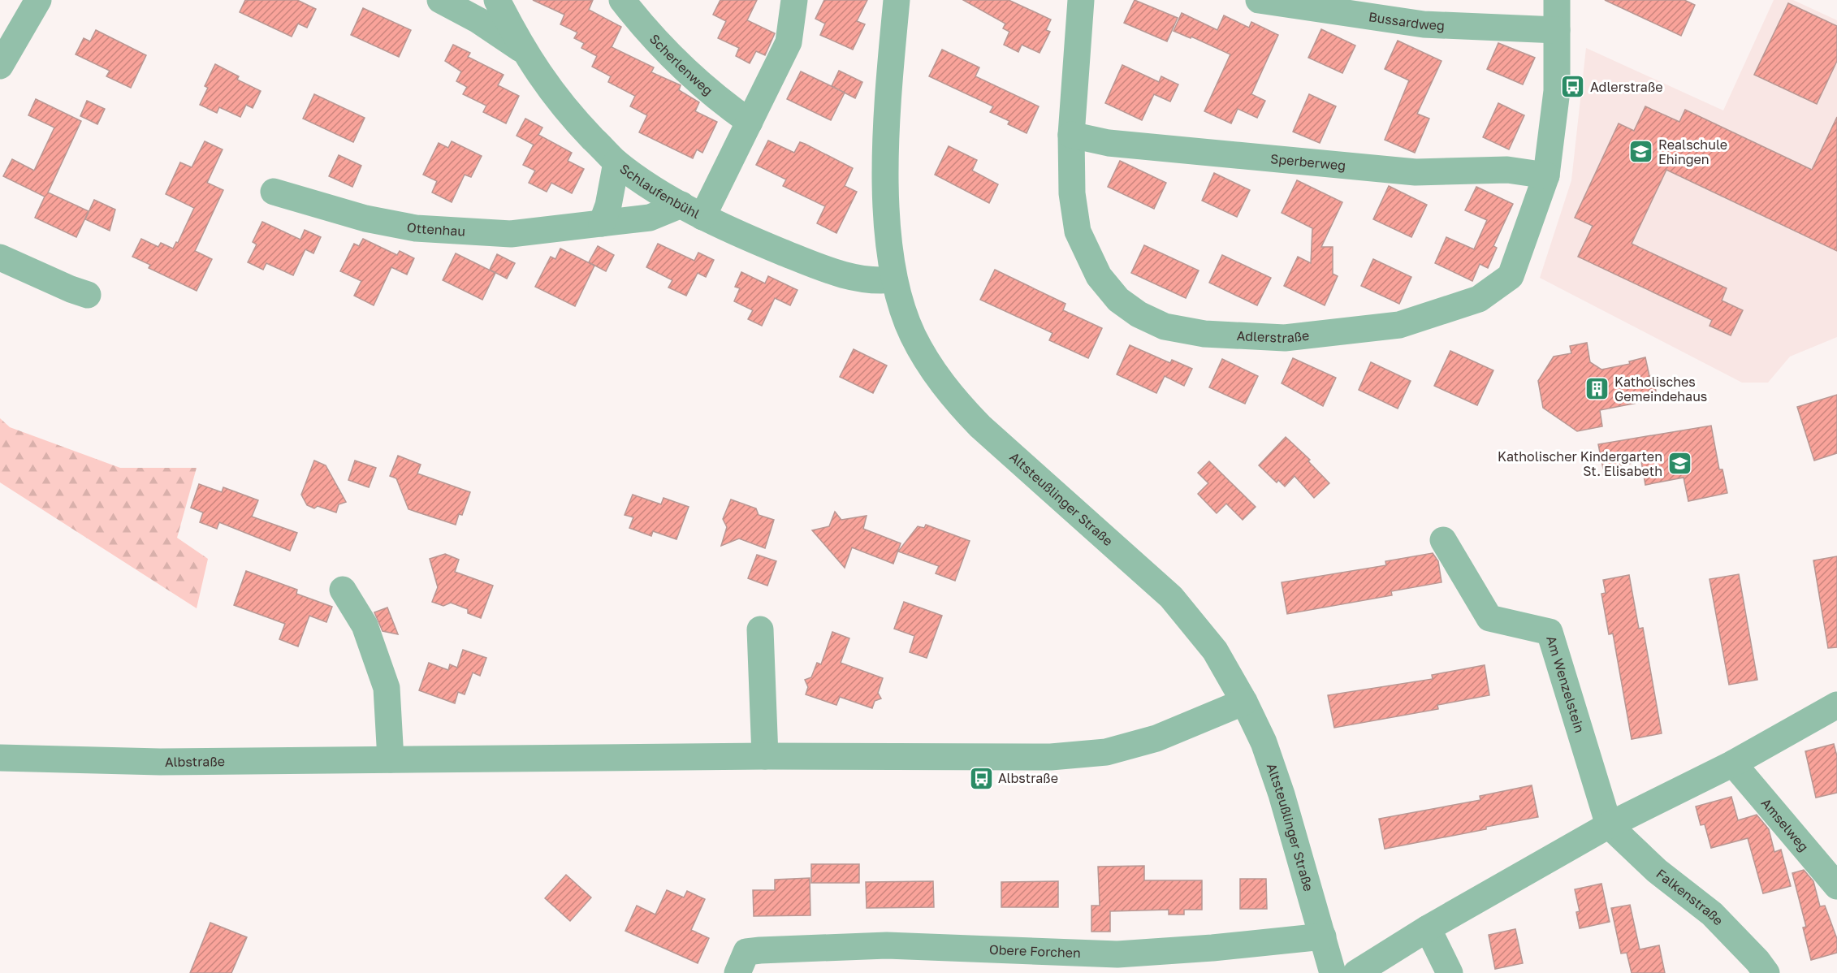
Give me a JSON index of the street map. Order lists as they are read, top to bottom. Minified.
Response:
{"streets":{"street":["Bussardweg","Scherlenweg","Sperberweg","Schlaufenbühl","Ottenhau","Adlerstraße","Altsteußlinger Straße","Am Wenzelstein","Albstraße","Amselweg","Falkenstraße","Obere Forchen"]},"crossings":[["Bussardweg","Adlerstraße"],["Sperberweg","Adlerstraße"],["Schlaufenbühl","Ottenhau"],["Schlaufenbühl","Altsteußlinger Straße"],["Altsteußlinger Straße","Albstraße"],["Altsteußlinger Straße","Obere Forchen"],["Am Wenzelstein","Falkenstraße"]],"places":{"bus stop":["Adlerstraße","Albstraße"],"school or university":["Realschule Ehingen","Katholischer Kindergarten St. Elisabeth"],"building":["Katholisches Gemeindehaus"]}}
